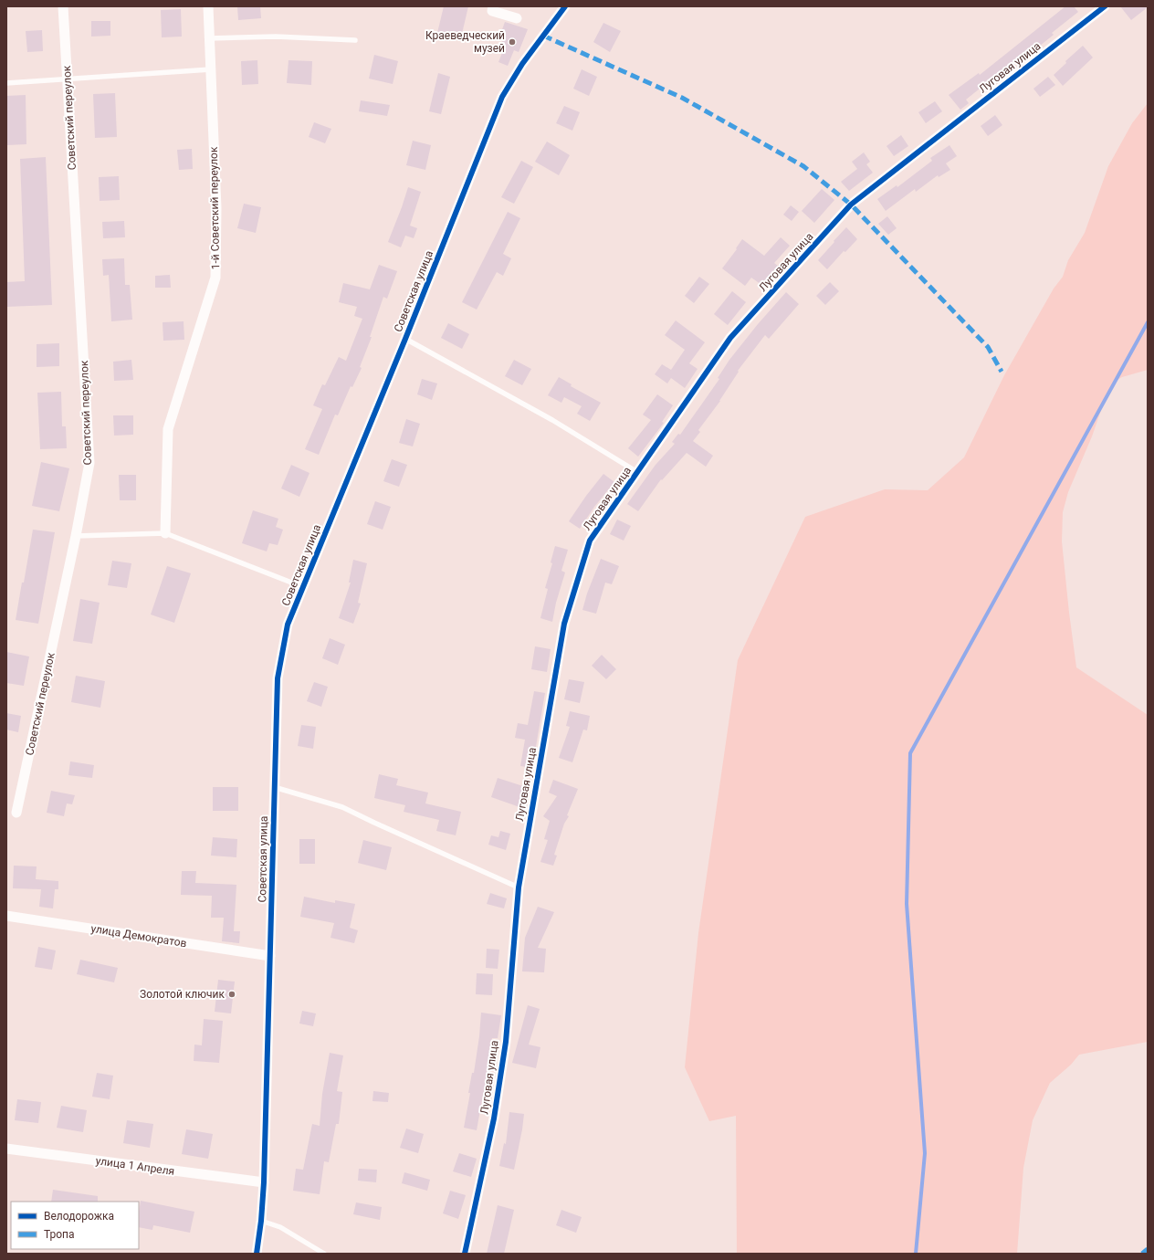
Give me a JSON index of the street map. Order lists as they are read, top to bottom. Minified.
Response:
{"streets":{"street":["Луговая улица","Советский переулок","1-й Советский переулок","Советская улица","улица Демократов","улица 1 Апреля"]},"crossings":[["Советская улица","улица Демократов"],["Советская улица","улица 1 Апреля"]],"places":["Краеведческий музей","Золотой ключик"],"legend":["Велодорожка","Тропа"]}
